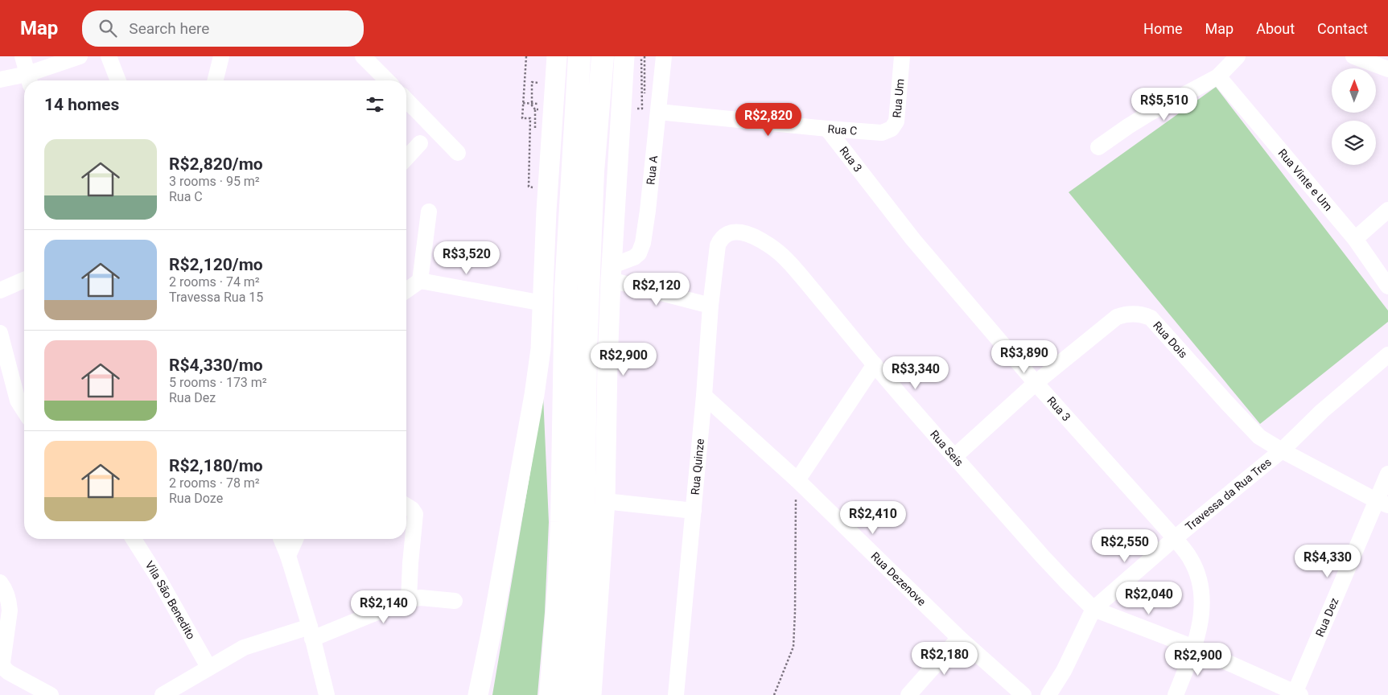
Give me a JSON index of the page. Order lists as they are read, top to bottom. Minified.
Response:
{"streets":{"street":["Rua Um","Rua C","Rua 3","Rua A","Rua Vinte e Um","Rua Dois","Rua Seis","Rua Quinze","Travessa da Rua Tres","Rua Dezenove","Vila São Benedito","Rua Dez"]},"crossings":[["Rua Um","Rua C"],["Rua C","Rua 3"],["Rua C","Rua A"],["Rua 3","Rua Dois"],["Rua 3","Rua Seis"],["Rua 3","Travessa da Rua Tres"],["Rua Dois","Rua Seis"],["Rua Dois","Travessa da Rua Tres"],["Rua Dois","Rua Dez"],["Rua Seis","Rua Quinze"],["Rua Seis","Travessa da Rua Tres"],["Rua Seis","Rua Dez"],["Rua Quinze","Rua Dezenove"]],"north":"top","page":{"header":"Map","search":"Search here","nav":["Home","Map","About","Contact"],"heading":"14 homes","price":["R$5,510","R$2,820","R$3,520","R$2,120","R$3,890","R$2,900","R$3,340","R$2,410","R$2,550","R$4,330","R$2,040","R$2,140","R$2,180","R$2,900"],"list":[{"name":"R$2,820/mo","note":"3 rooms · 95 m² · Rua C"},{"name":"R$2,120/mo","note":"2 rooms · 74 m² · Travessa Rua 15"},{"name":"R$4,330/mo","note":"5 rooms · 173 m² · Rua Dez"},{"name":"R$2,180/mo","note":"2 rooms · 78 m² · Rua Doze"}]}}
